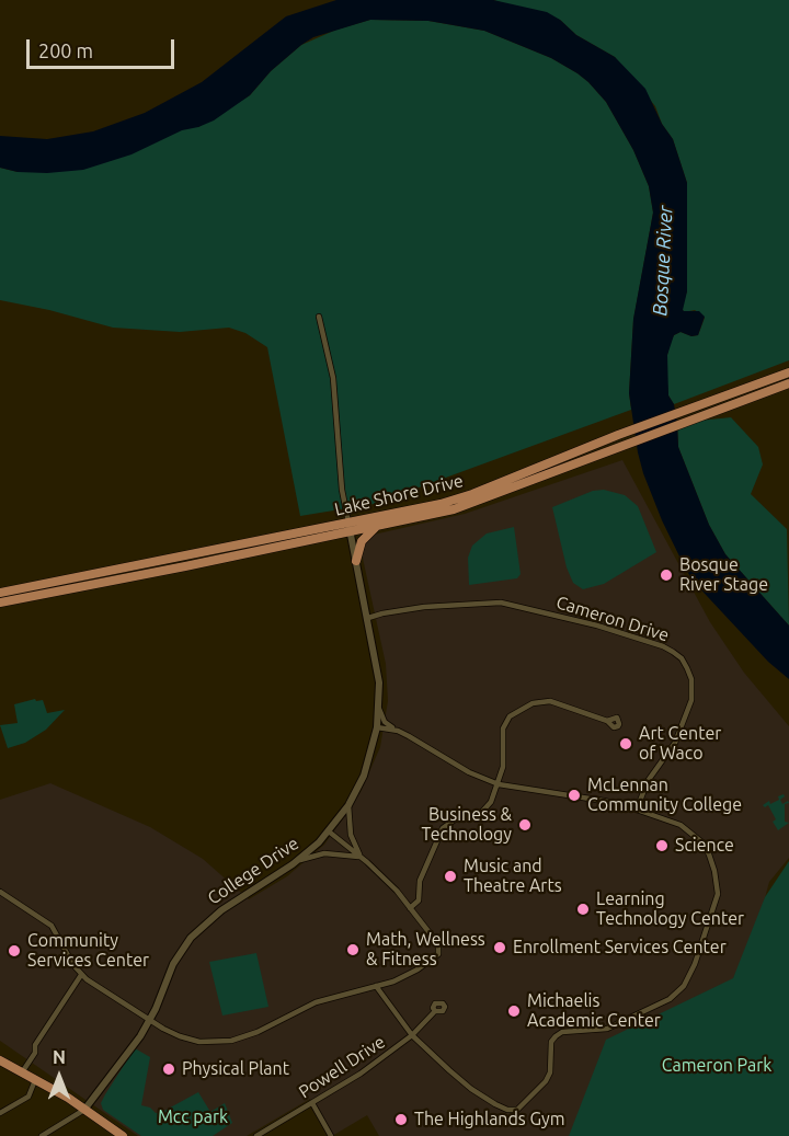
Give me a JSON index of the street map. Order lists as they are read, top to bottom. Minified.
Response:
{"streets":{"main road":["Lake Shore Drive"],"street":["Cameron Drive","College Drive","Powell Drive"]},"crossings":[["Lake Shore Drive","College Drive"],["Cameron Drive","College Drive"]],"water":["Bosque River"],"parks":["Cameron Park","Mcc park"],"places":["Bosque River Stage","Art Center of Waco","McLennan Community College","Business & Technology","Science","Music and Theatre Arts","Learning Technology Center","Enrollment Services Center","Math, Wellness & Fitness","Community Services Center","Michaelis Academic Center","Physical Plant","The Highlands Gym"],"scale_bar":"200 m","north":"top"}
